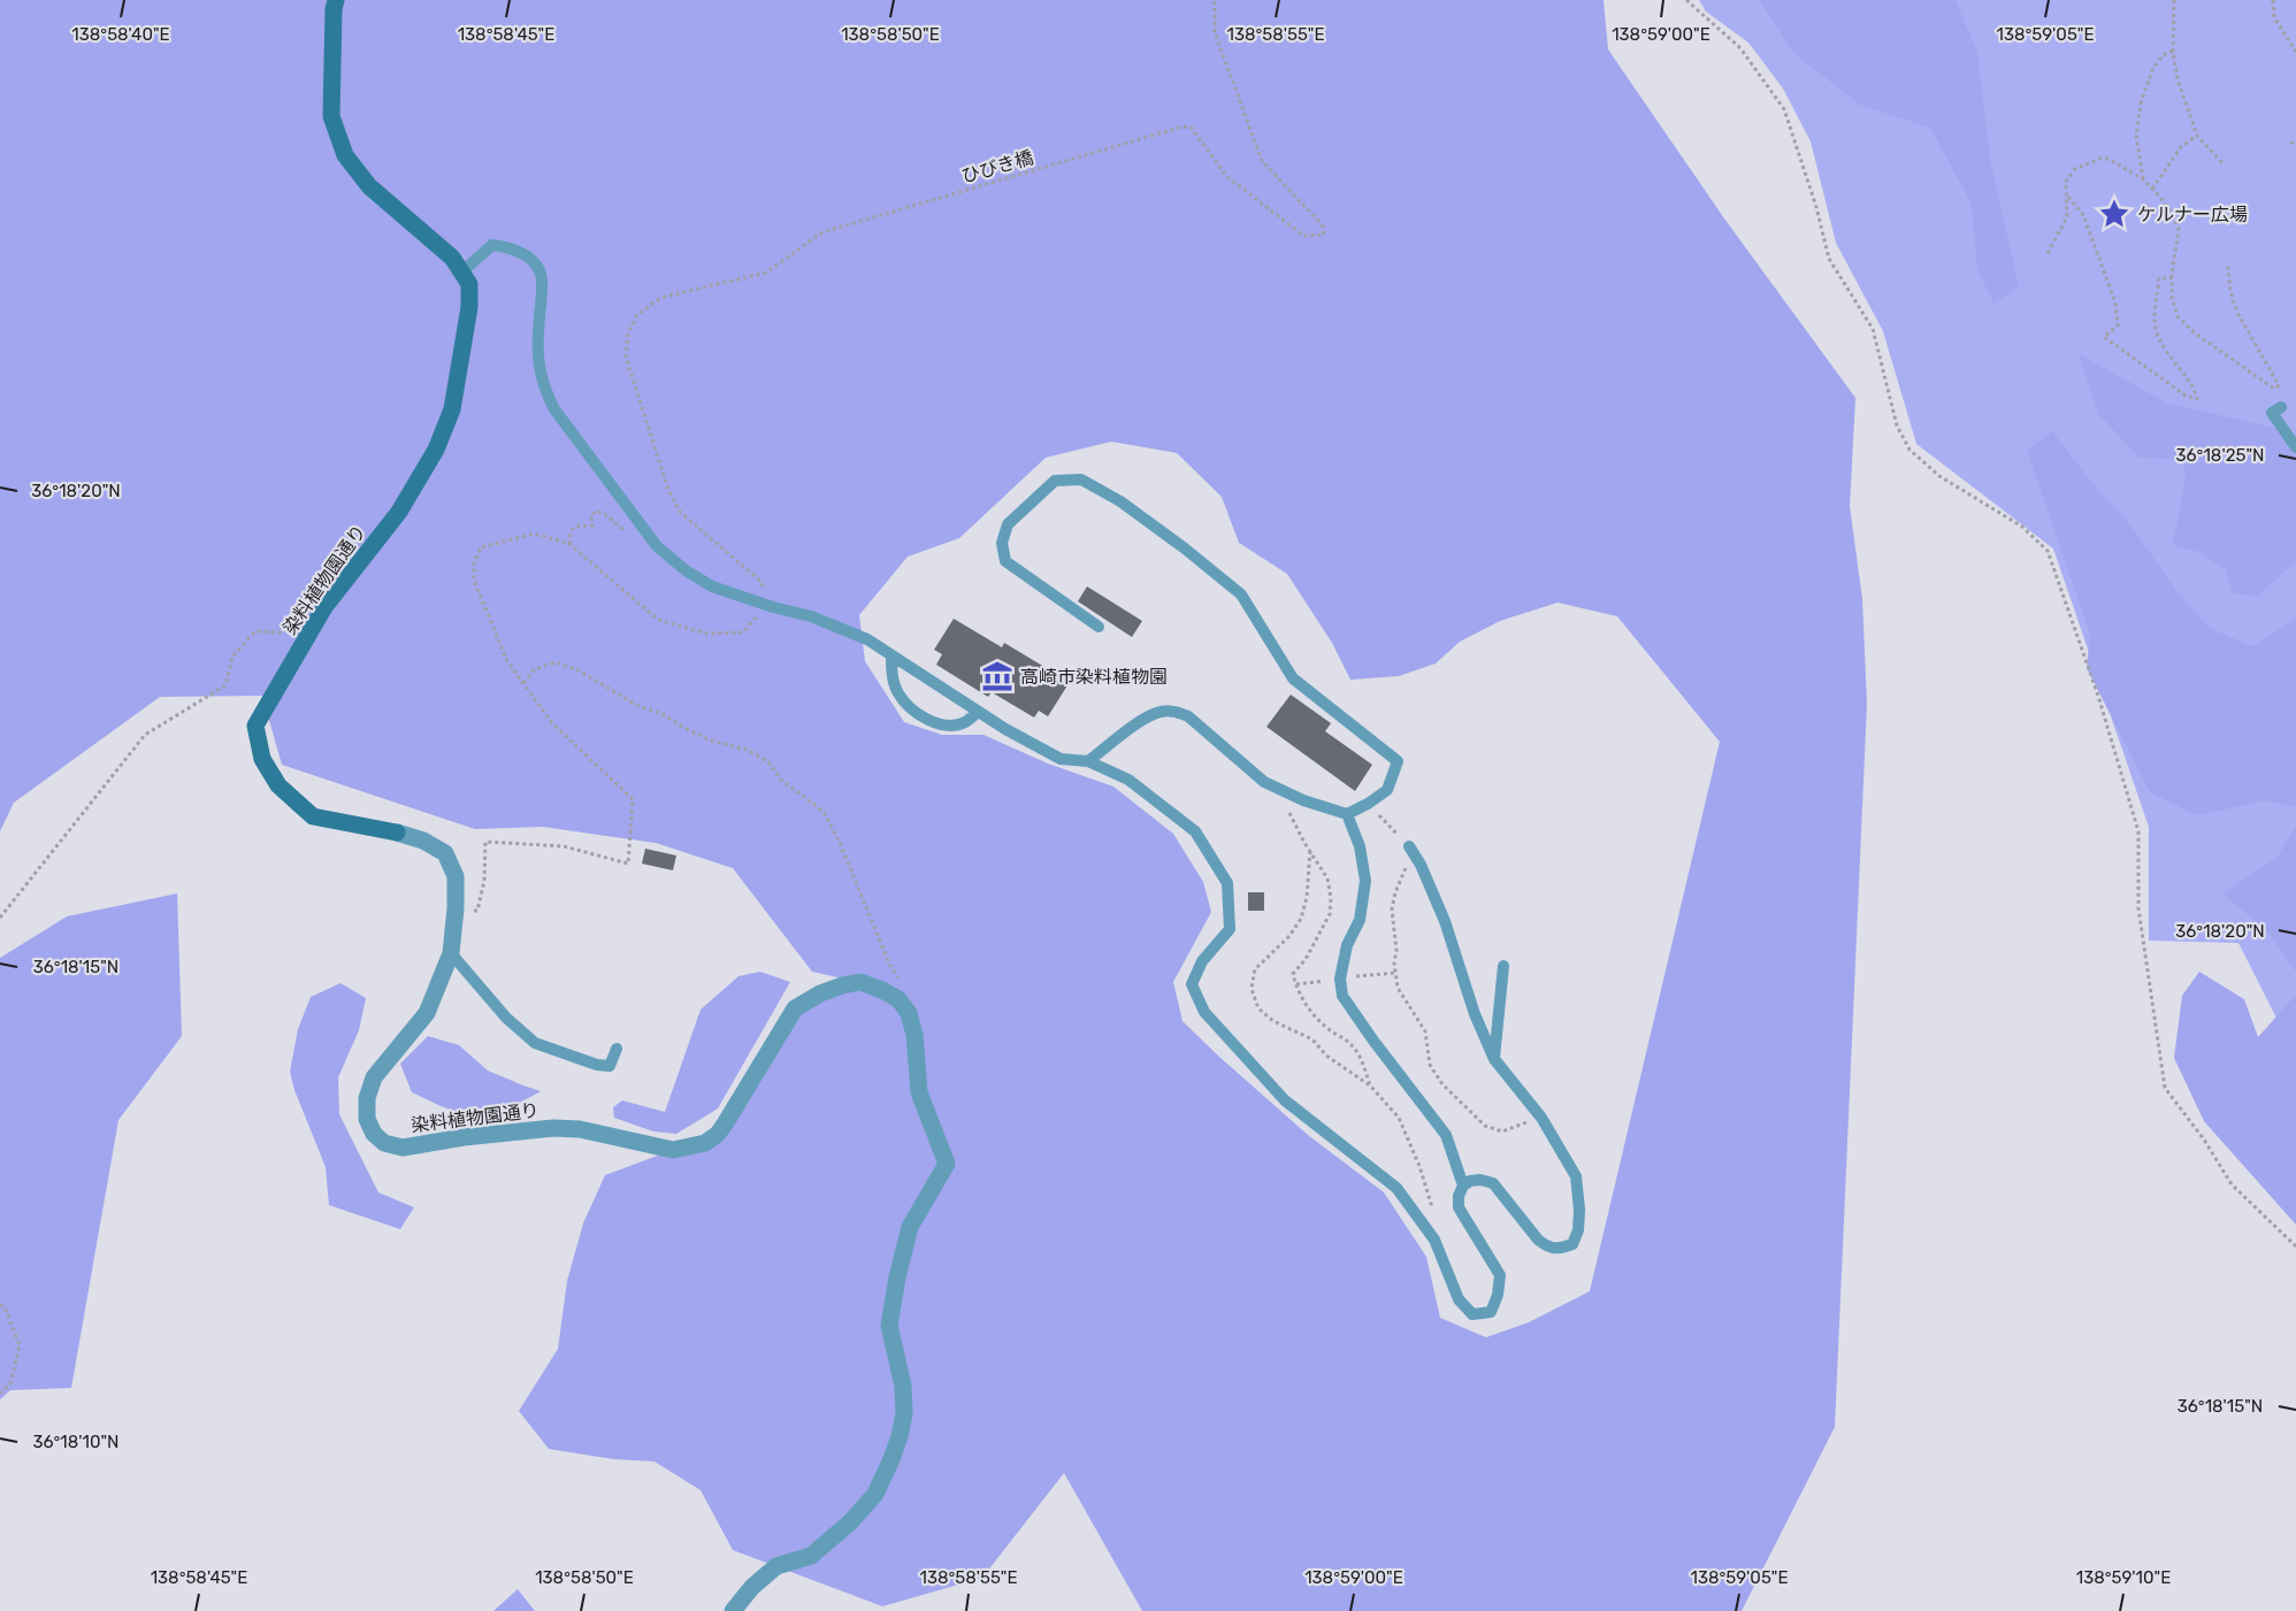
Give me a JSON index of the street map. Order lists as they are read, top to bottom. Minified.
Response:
{"streets":{"street":["染料植物園通り"],"path":["ひびき橋"]},"places":{"place":["ケルナー広場"],"museum":["高崎市染料植物園"]},"coordinates":["138°58'40\"E","138°58'45\"E","138°58'50\"E","138°58'55\"E","138°59'00\"E","138°59'05\"E","36°18'25\"N","36°18'20\"N","36°18'15\"N","36°18'10\"N","138°59'10\"E"]}
